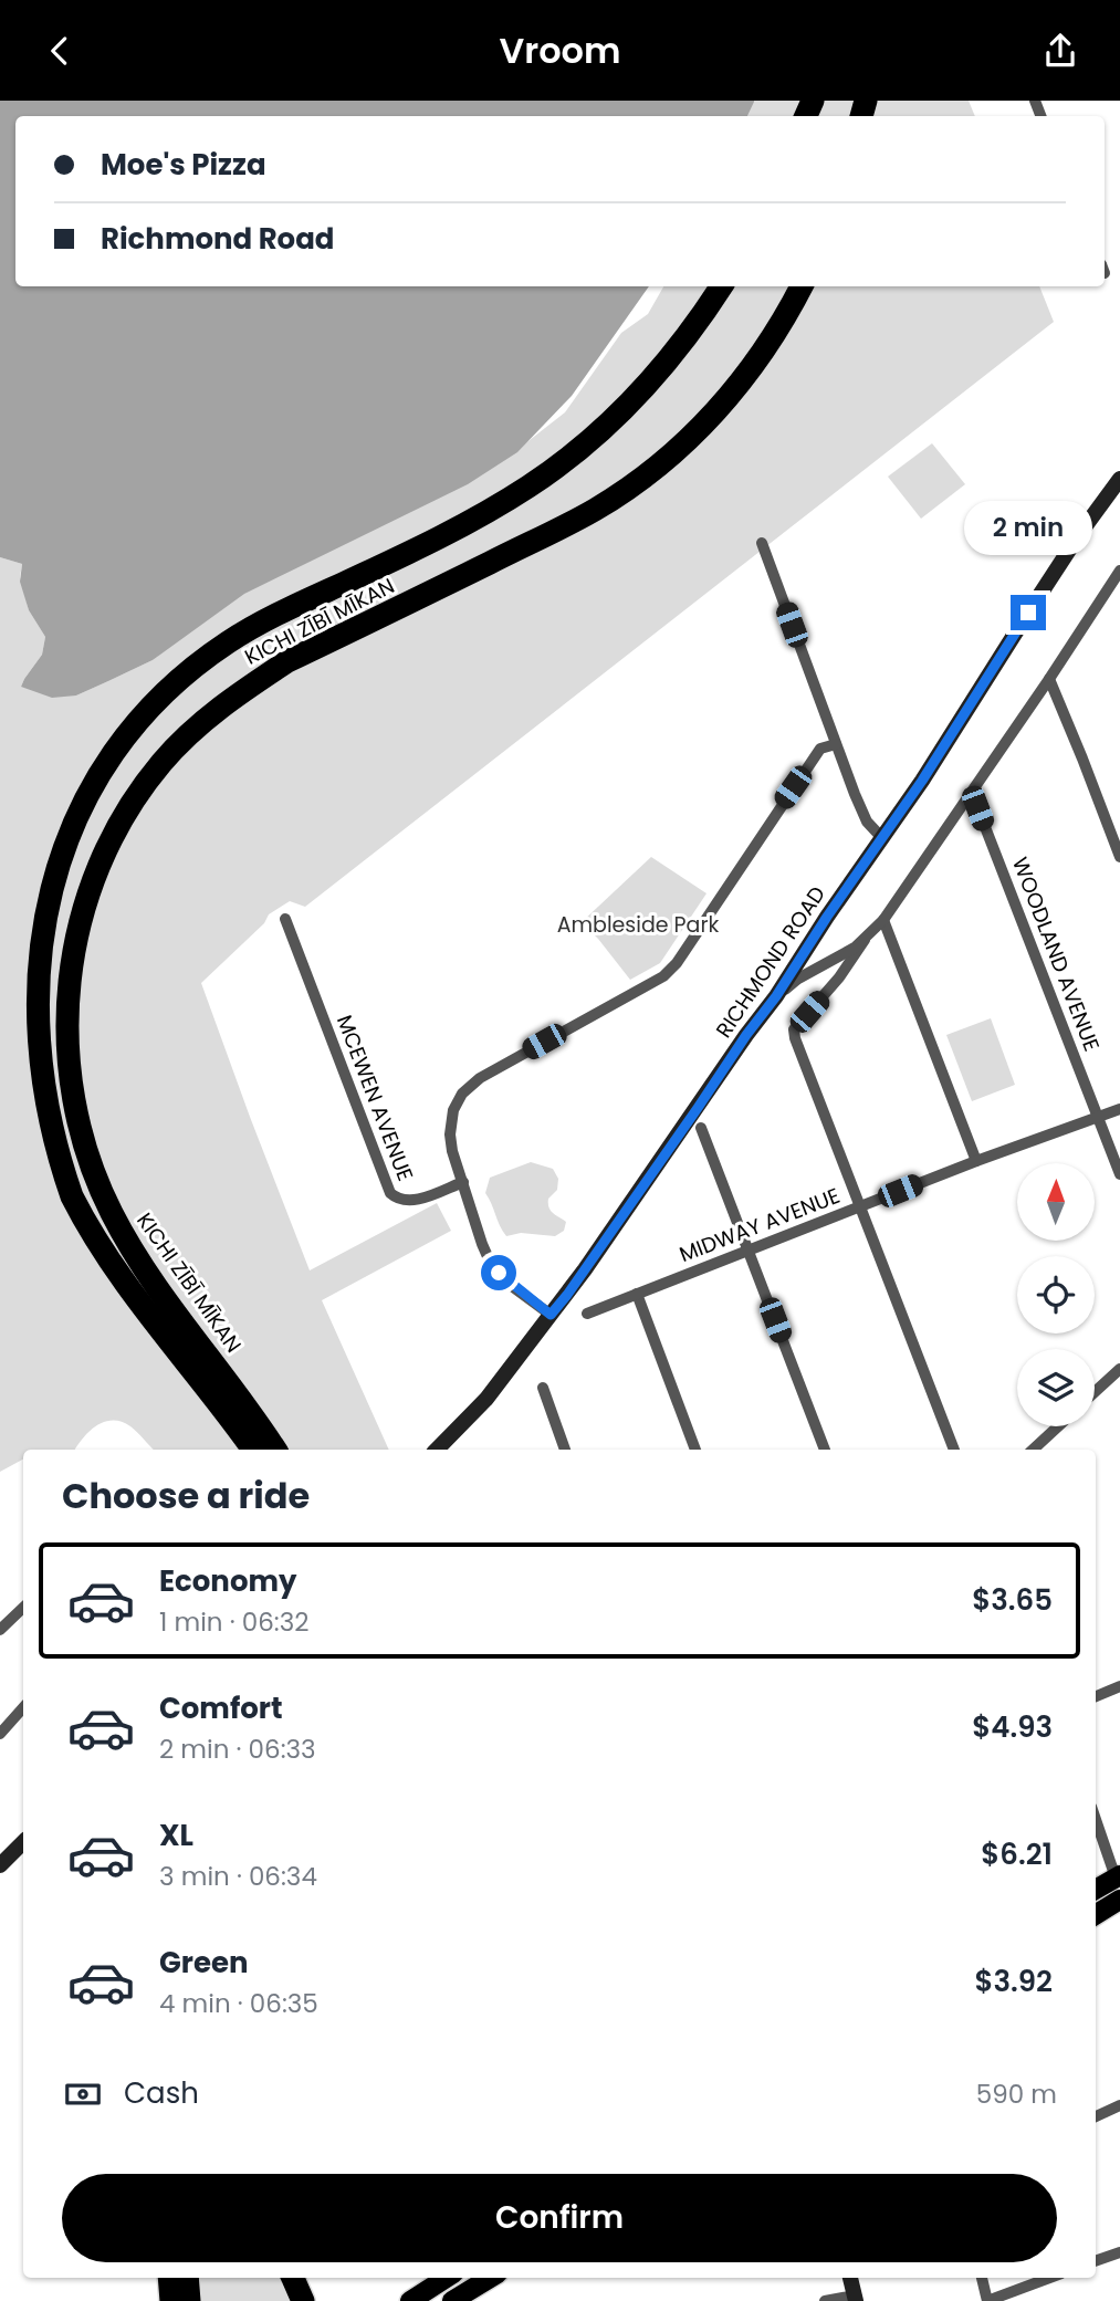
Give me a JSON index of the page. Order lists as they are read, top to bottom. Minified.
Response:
{"streets":{"highway":["KICHI ZĪBĪ MĪKAN"],"main road":["RICHMOND ROAD"],"street":["WOODLAND AVENUE","MCEWEN AVENUE","MIDWAY AVENUE"]},"crossings":[["WOODLAND AVENUE","MIDWAY AVENUE"]],"parks":["Ambleside Park"],"north":"top","page":{"header":"Vroom","banner":["Moe's Pizza","Richmond Road"],"bubble":"2 min","heading":"Choose a ride","list":[{"name":"Economy","note":"1 min · 06:32","value":"$3.65"},{"name":"Comfort","note":"2 min · 06:33","value":"$4.93"},{"name":"XL","note":"3 min · 06:34","value":"$6.21"},{"name":"Green","note":"4 min · 06:35","value":"$3.92"}],"pay":["Cash","590 m"],"buttons":"Confirm"}}
